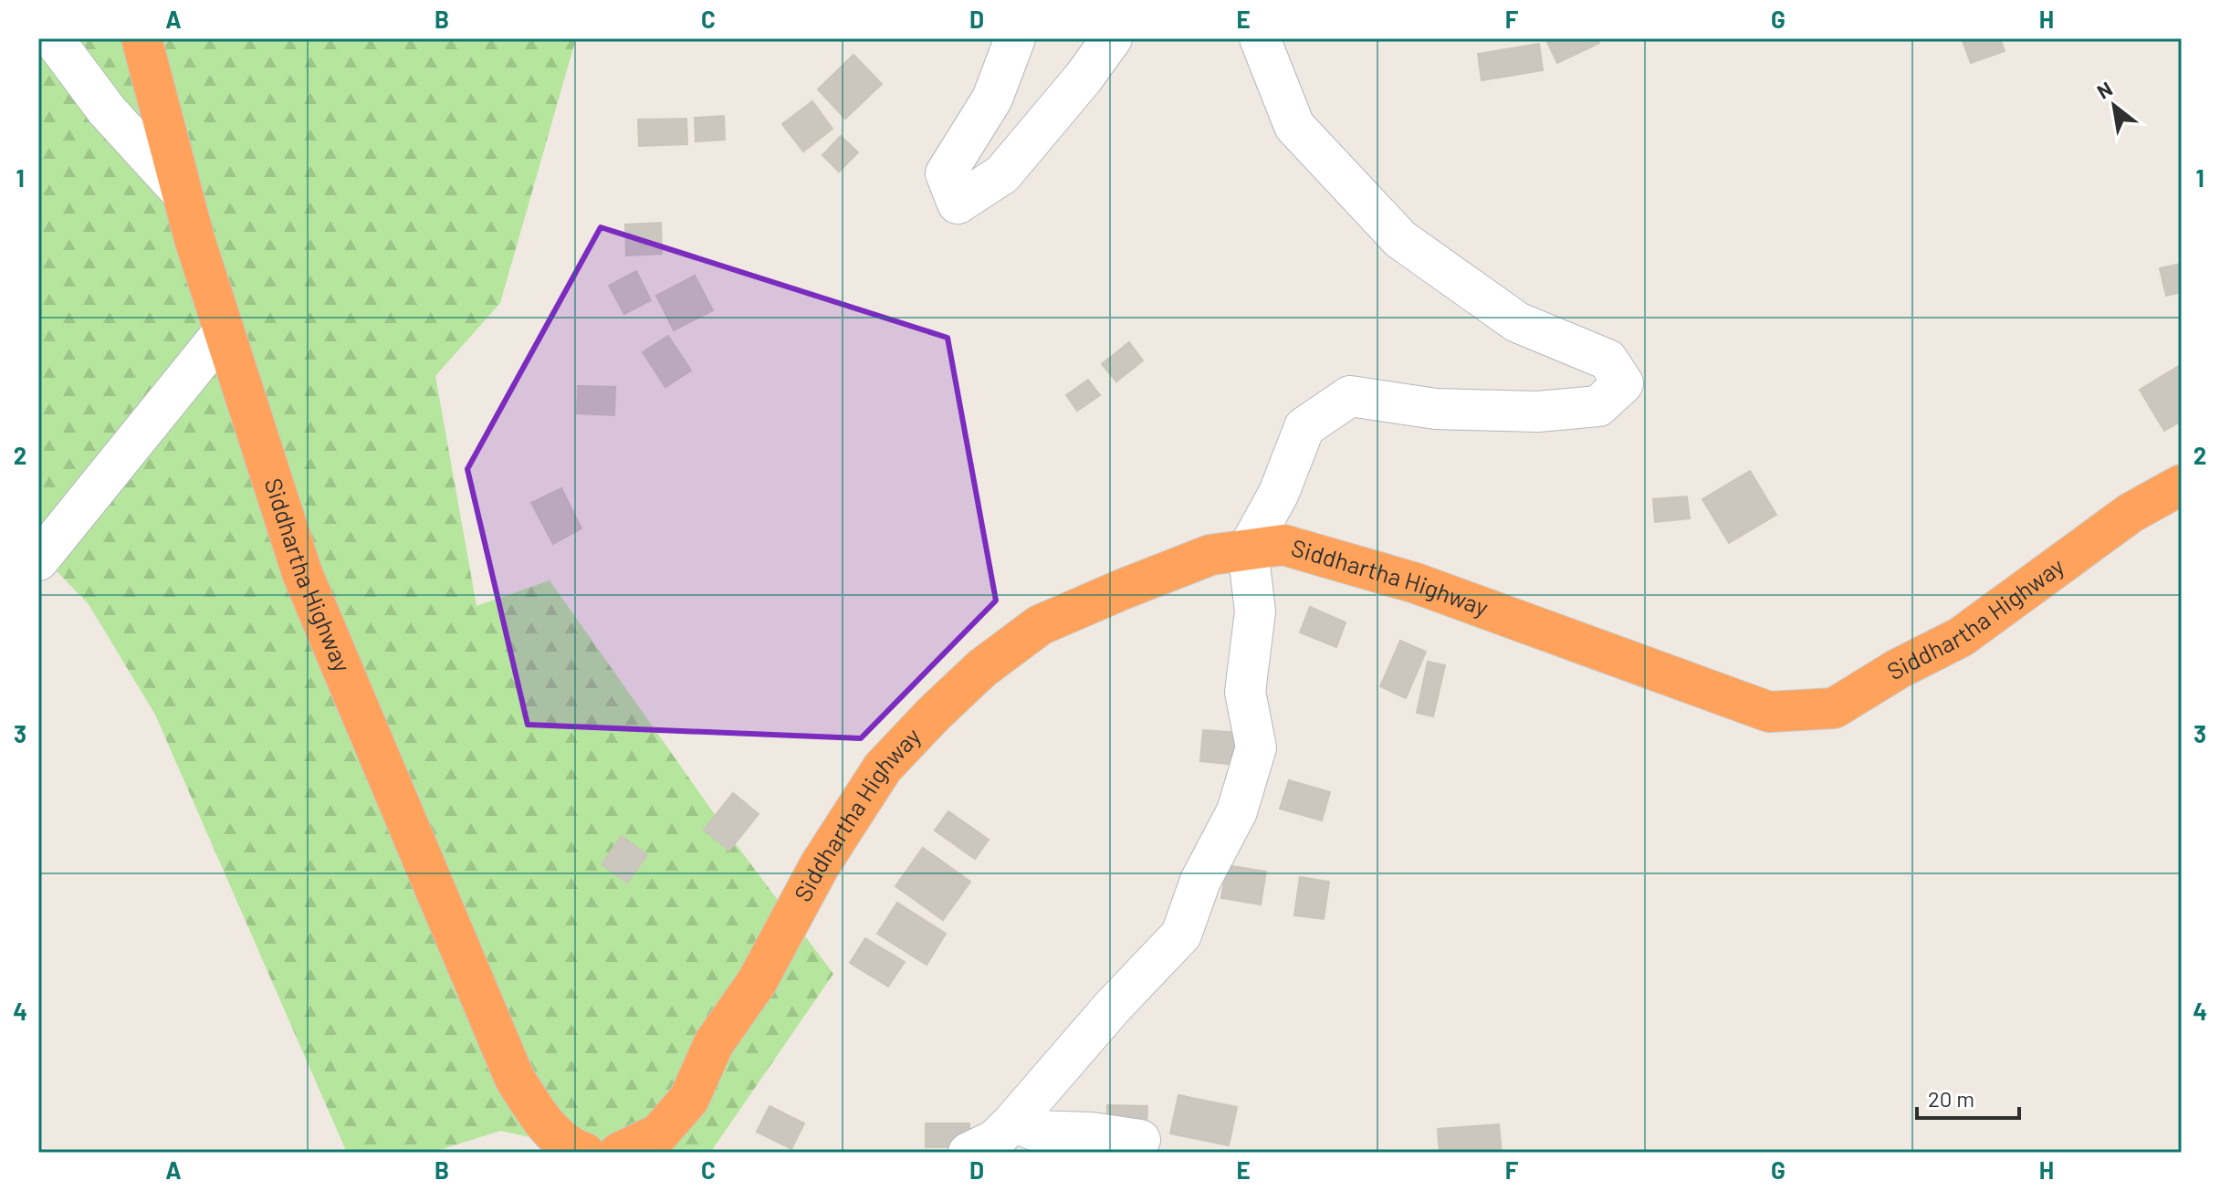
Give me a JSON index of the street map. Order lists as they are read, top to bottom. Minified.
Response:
{"streets":{"highway":["Siddhartha Highway"]},"scale_bar":"20 m","north":"top left","grid":{"columns":["A","B","C","D","E","F","G","H"],"rows":["1","2","3","4"]}}
